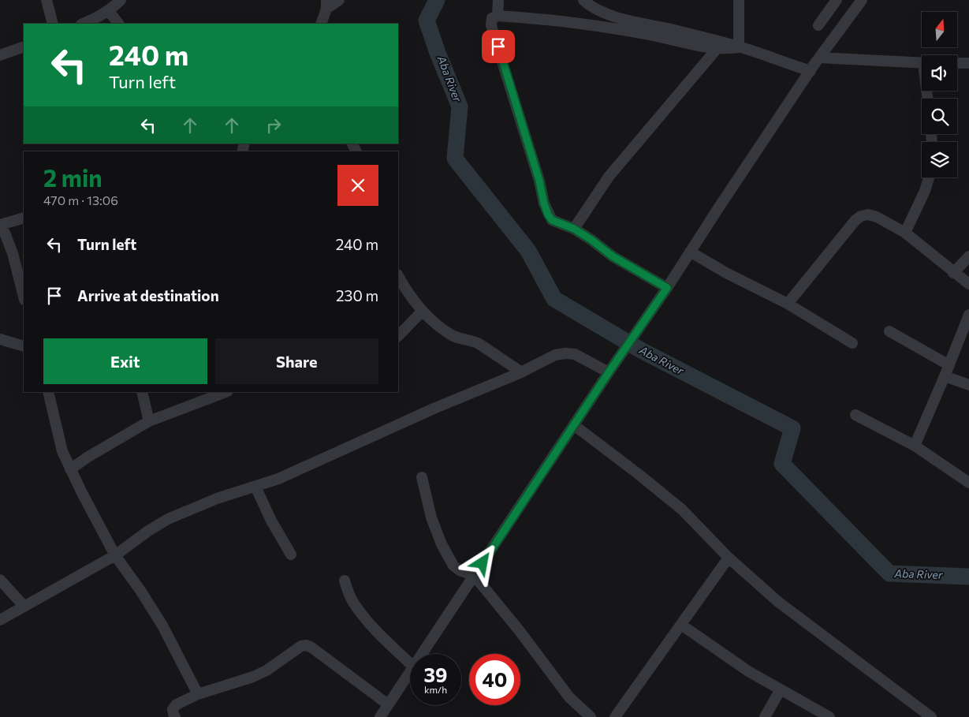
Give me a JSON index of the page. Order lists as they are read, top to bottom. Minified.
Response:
{"water":["Aba River"],"north":"top","page":{"turn":["240 m","Turn left"],"heading":["2 min","470 m · 13:06"],"list":[{"name":"Turn left","value":"240 m"},{"name":"Arrive at destination","value":"230 m"}],"buttons":["Exit","Share"],"speed":"39 km/h","limit":"40"}}
